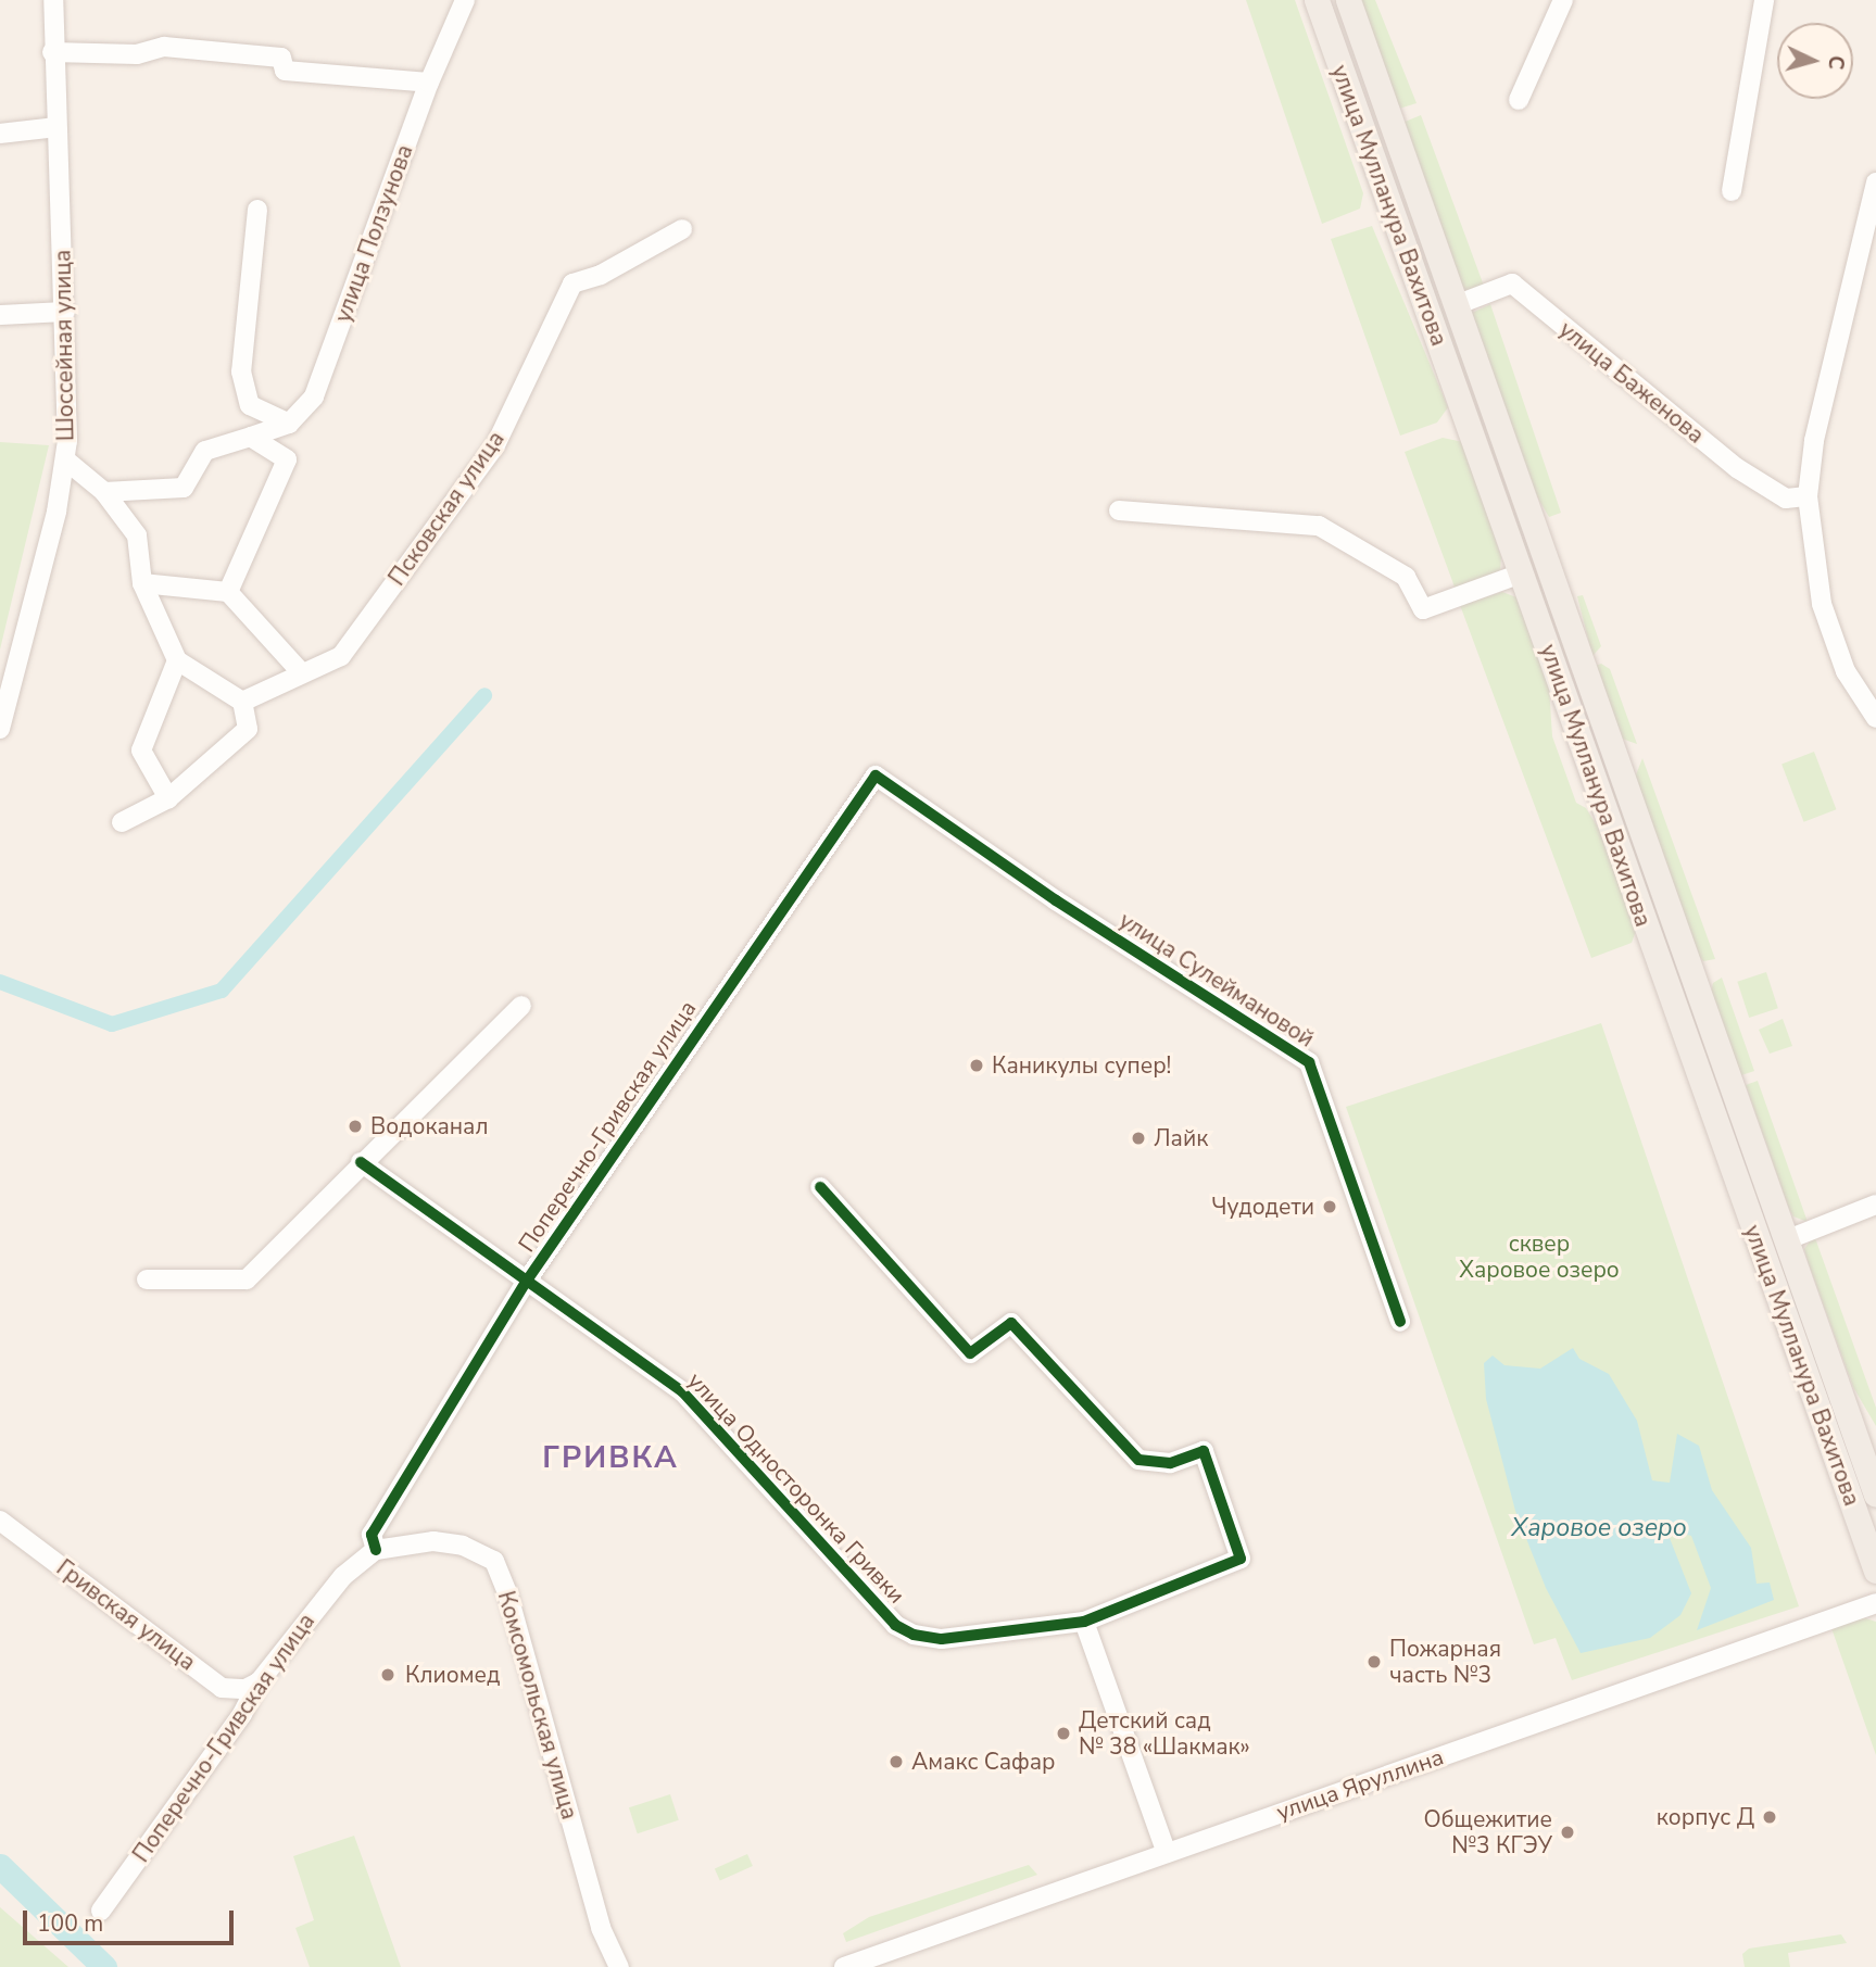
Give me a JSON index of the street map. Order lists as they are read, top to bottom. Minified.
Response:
{"streets":{"main road":["улица Мулланура Вахитова"],"street":["улица Ползунова","Шоссейная улица","улица Баженова","Псковская улица","улица Сулеймановой","Поперечно-Гривская улица","улица Односторонка Гривки","Гривская улица","Комсомольская улица","улица Яруллина"]},"crossings":[["улица Мулланура Вахитова","улица Баженова"],["улица Сулеймановой","Поперечно-Гривская улица"],["Поперечно-Гривская улица","улица Односторонка Гривки"],["Поперечно-Гривская улица","Гривская улица"],["Поперечно-Гривская улица","Комсомольская улица"]],"districts":["ГРИВКА"],"water":["Харовое озеро"],"parks":["сквер Харовое озеро"],"places":["Каникулы супер!","Водоканал","Лайк","Чудодети","Пожарная часть №3","Клиомед","Детский сад № 38 «Шакмак»","Амакс Сафар","корпус Д","Общежитие №3 КГЭУ"],"scale_bar":"100 m","north":"right"}
